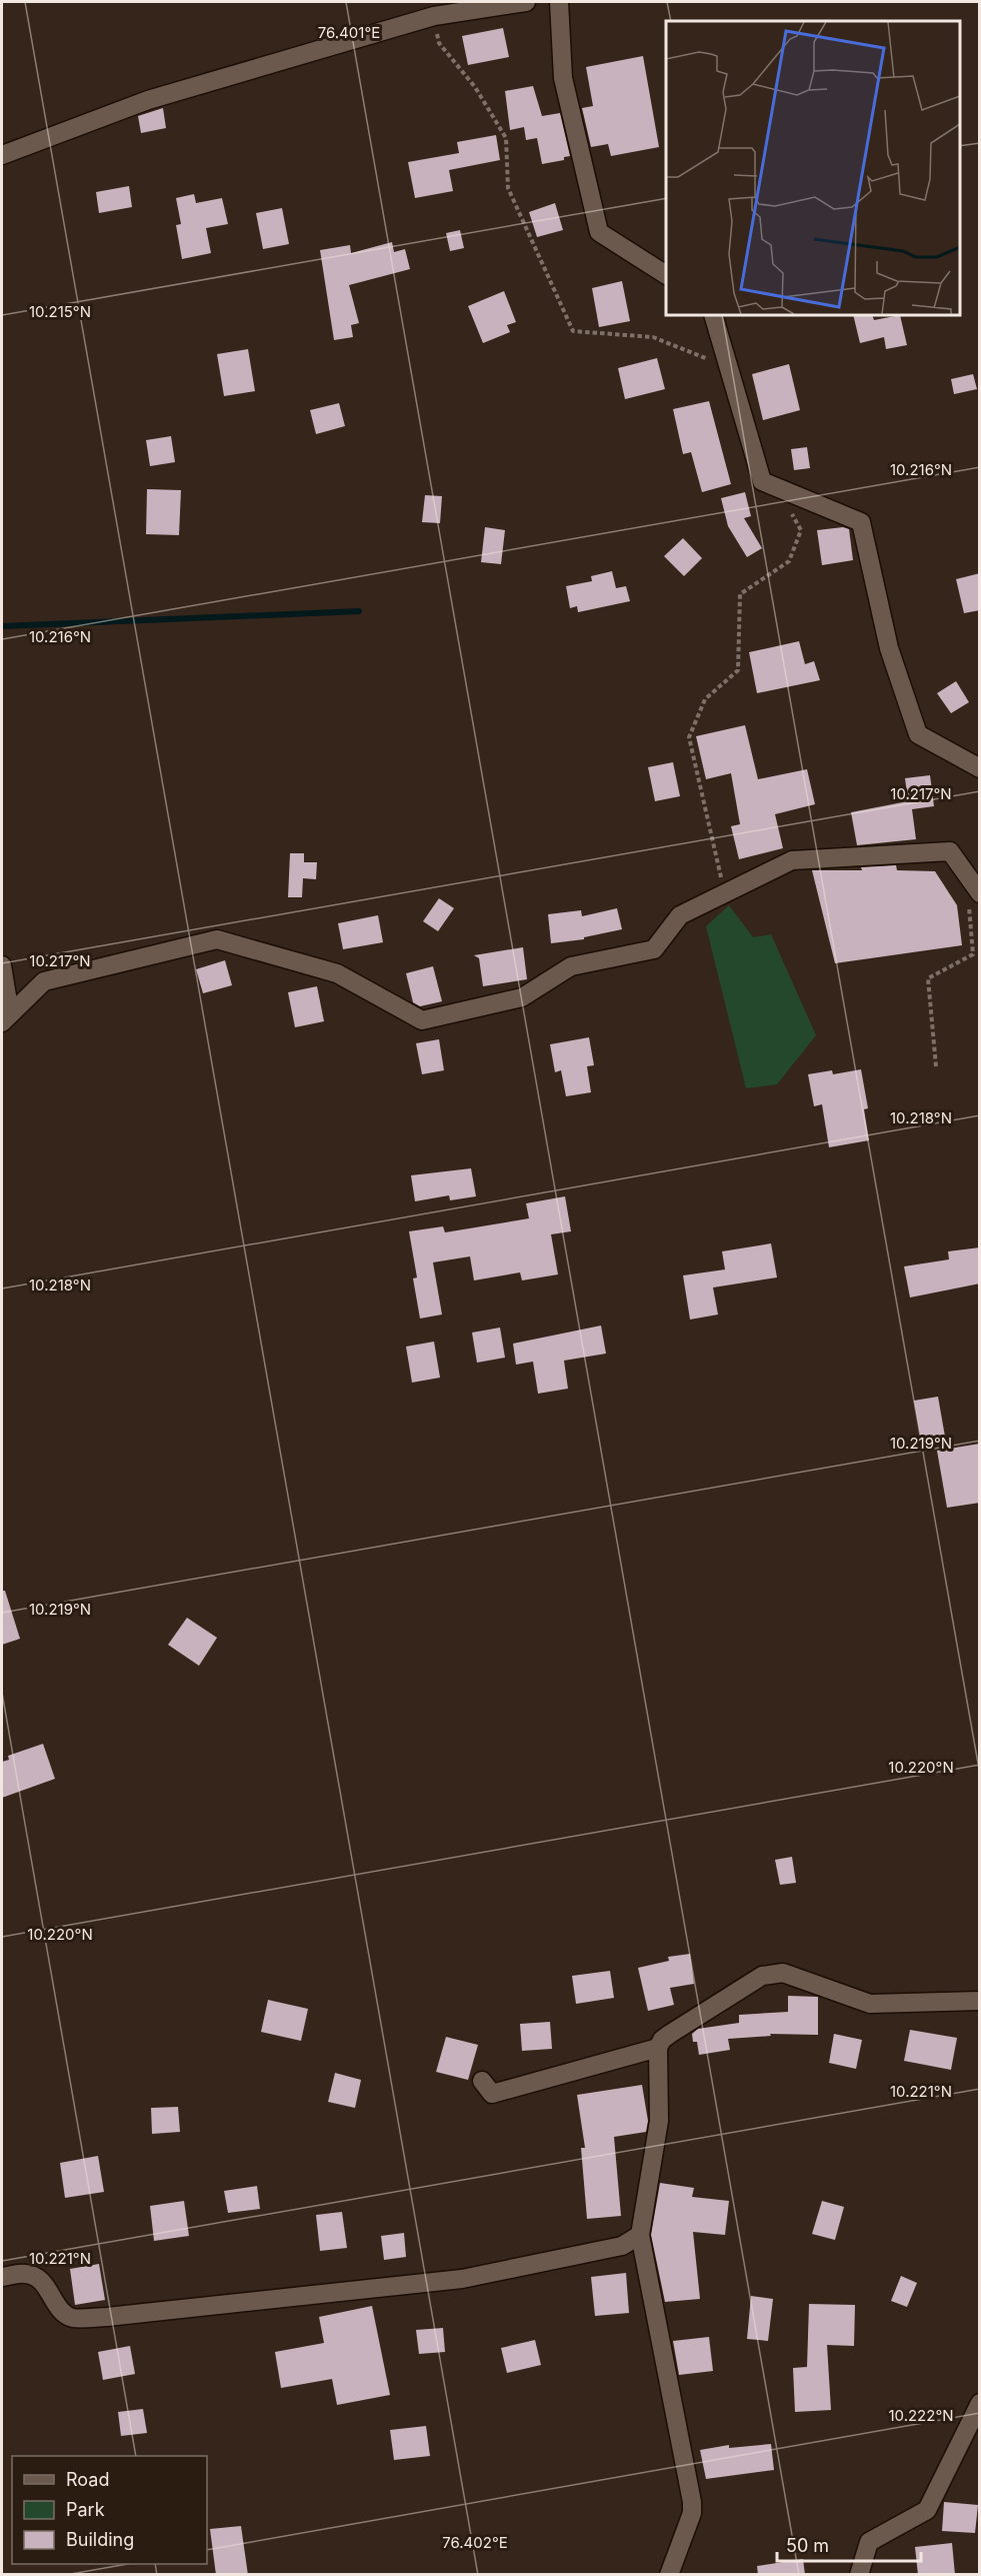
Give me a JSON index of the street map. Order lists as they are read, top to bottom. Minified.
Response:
{"legend":["Road","Park","Building"],"scale_bar":"50 m","coordinates":["76.401°E","10.215°N","10.216°N","10.217°N","10.218°N","10.219°N","10.220°N","10.221°N","10.222°N","76.402°E"]}
